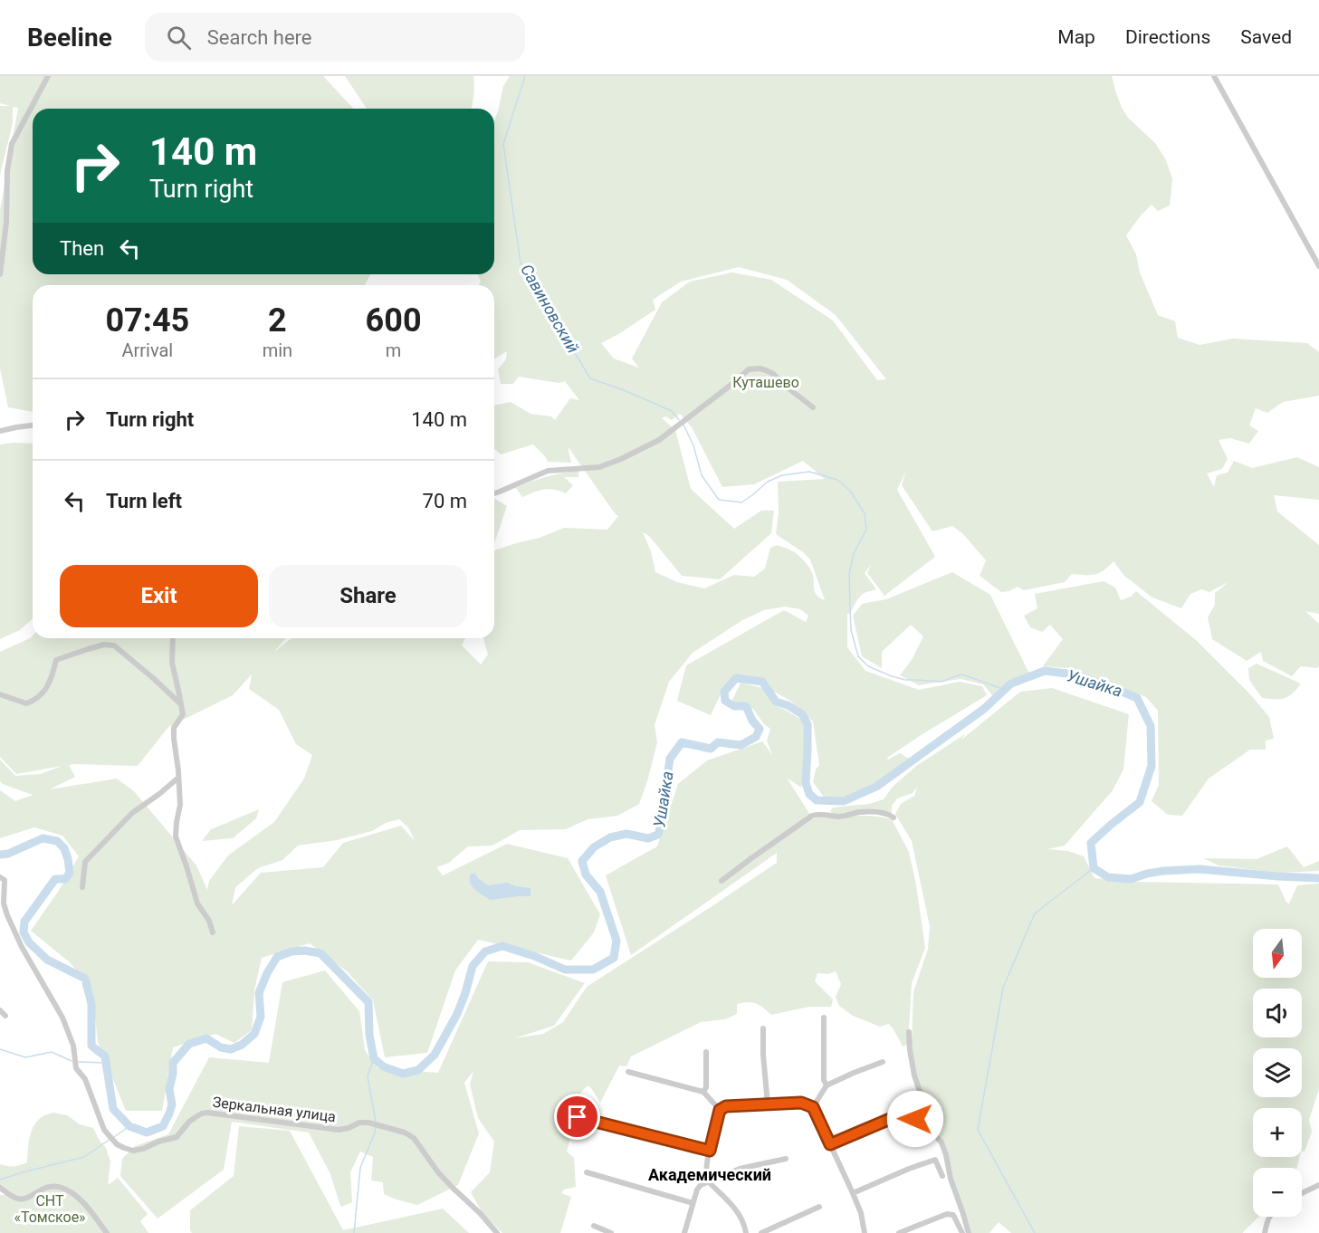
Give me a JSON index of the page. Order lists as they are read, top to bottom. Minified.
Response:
{"streets":{"street":["Зеркальная улица"]},"districts":["Академический"],"water":["Савиновский","Ушайка"],"parks":["Куташево","СНТ «Томское»"],"north":"bottom","page":{"header":"Beeline","search":"Search here","nav":["Map","Directions","Saved"],"turn":["140 m","Turn right"],"then":"Then","eta":["07:45","Arrival","2","min","600","m"],"list":[{"name":"Turn right","value":"140 m"},{"name":"Turn left","value":"70 m"}],"buttons":["Exit","Share"],"map_buttons":["+","−"]}}
